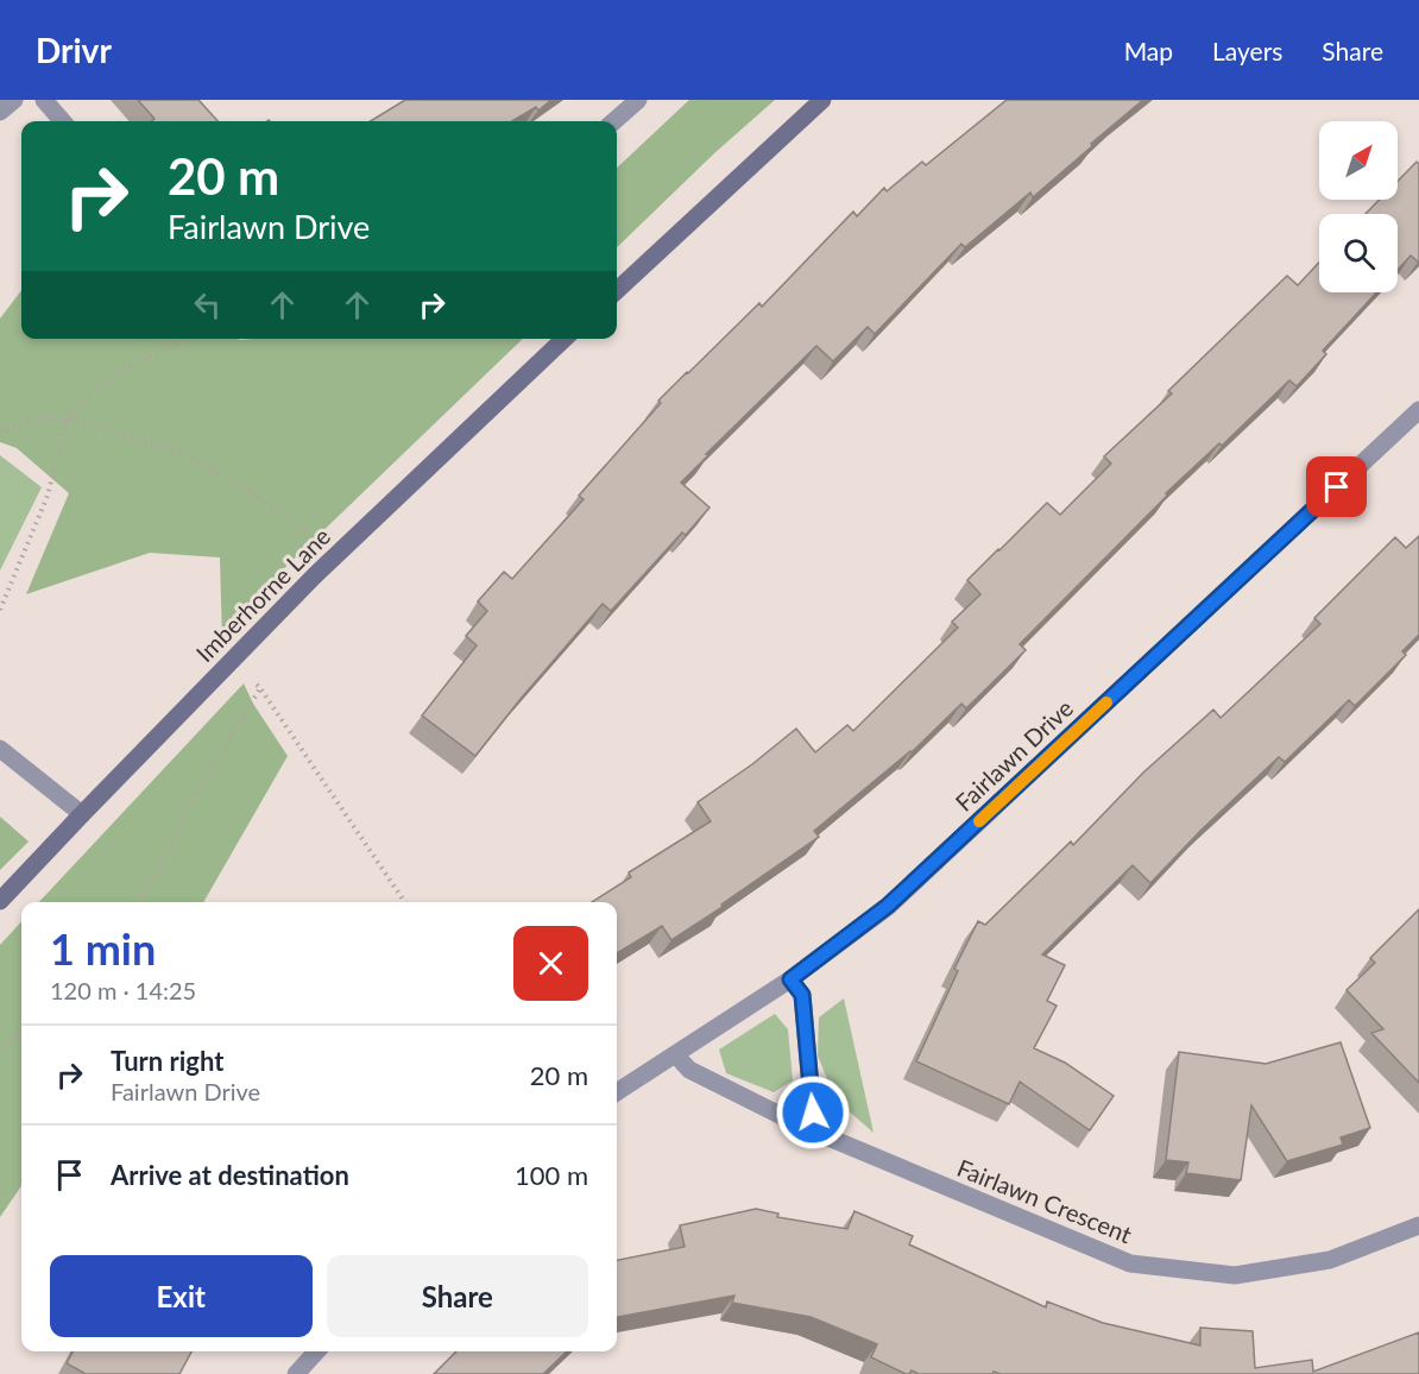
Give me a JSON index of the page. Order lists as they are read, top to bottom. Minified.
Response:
{"streets":{"street":["Imberhorne Lane","Fairlawn Drive","Fairlawn Crescent"]},"crossings":[["Fairlawn Drive","Fairlawn Crescent"]],"north":"top right","page":{"header":"Drivr","nav":["Map","Layers","Share"],"turn":["20 m","Fairlawn Drive"],"heading":["1 min","120 m · 14:25"],"list":[{"name":"Turn right","note":"Fairlawn Drive","value":"20 m"},{"name":"Arrive at destination","value":"100 m"}],"buttons":["Exit","Share"]}}
